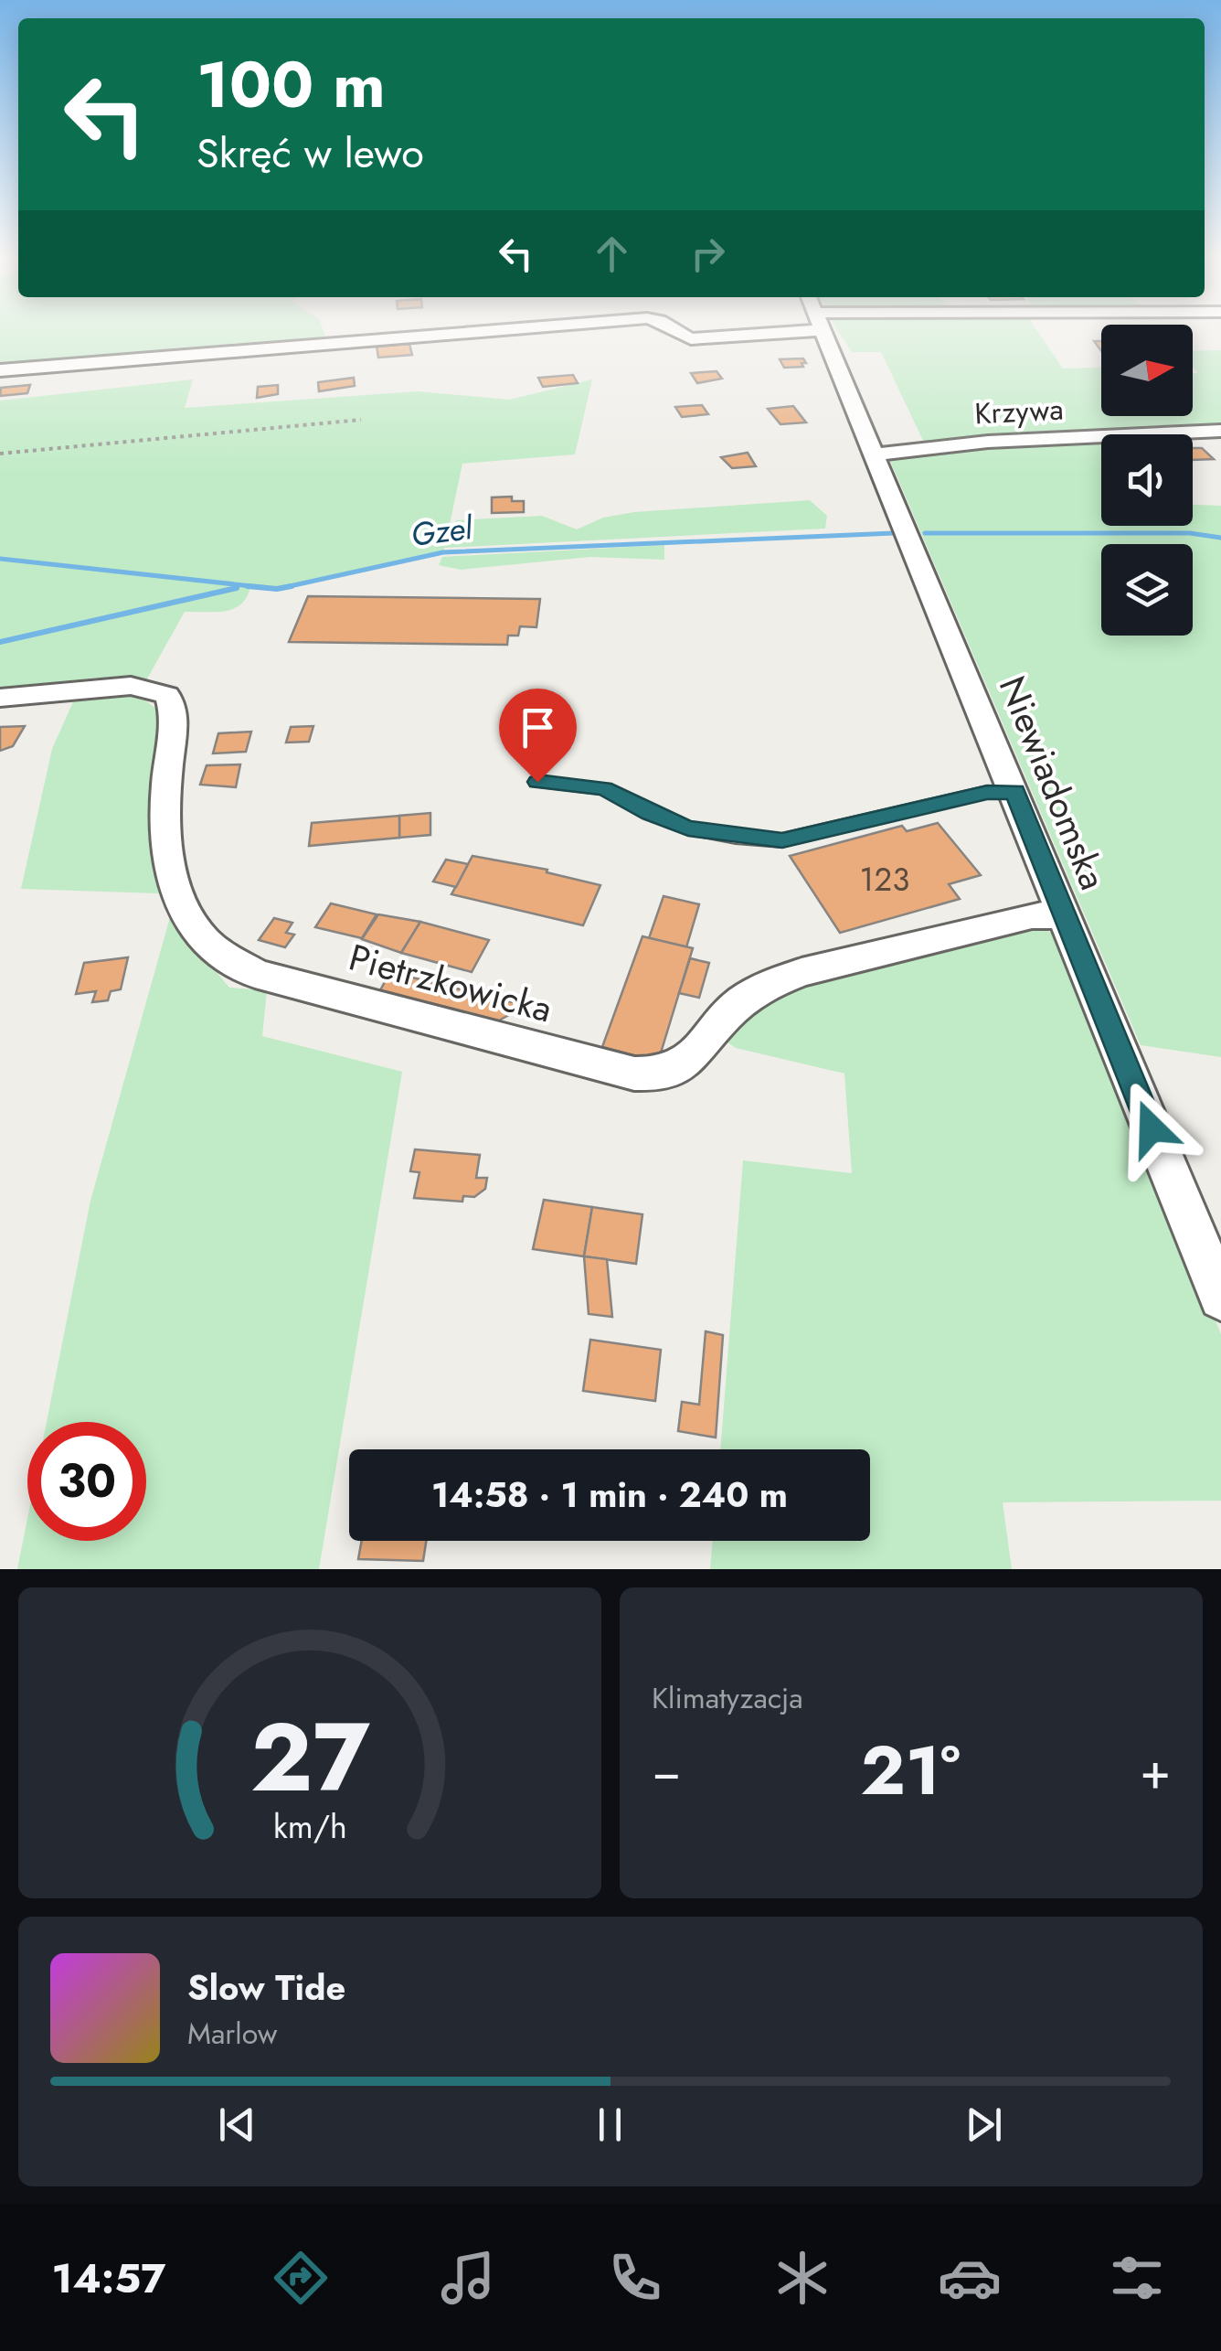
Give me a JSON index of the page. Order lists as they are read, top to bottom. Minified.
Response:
{"streets":{"street":["Krzywa","Niewiadomska","Pietrzkowicka"]},"crossings":[["Krzywa","Niewiadomska"],["Niewiadomska","Pietrzkowicka"]],"water":["Gzel"],"house_numbers":["123"],"north":"right","page":{"turn":["100 m","Skręć w lewo"],"limit":"30","trip":"14:58 · 1 min · 240 m","tile":"Klimatyzacja","heat":["−","21°","+"],"song":["Slow Tide","Marlow"],"tabs":"14:57","gauge":["27","km/h"]}}
